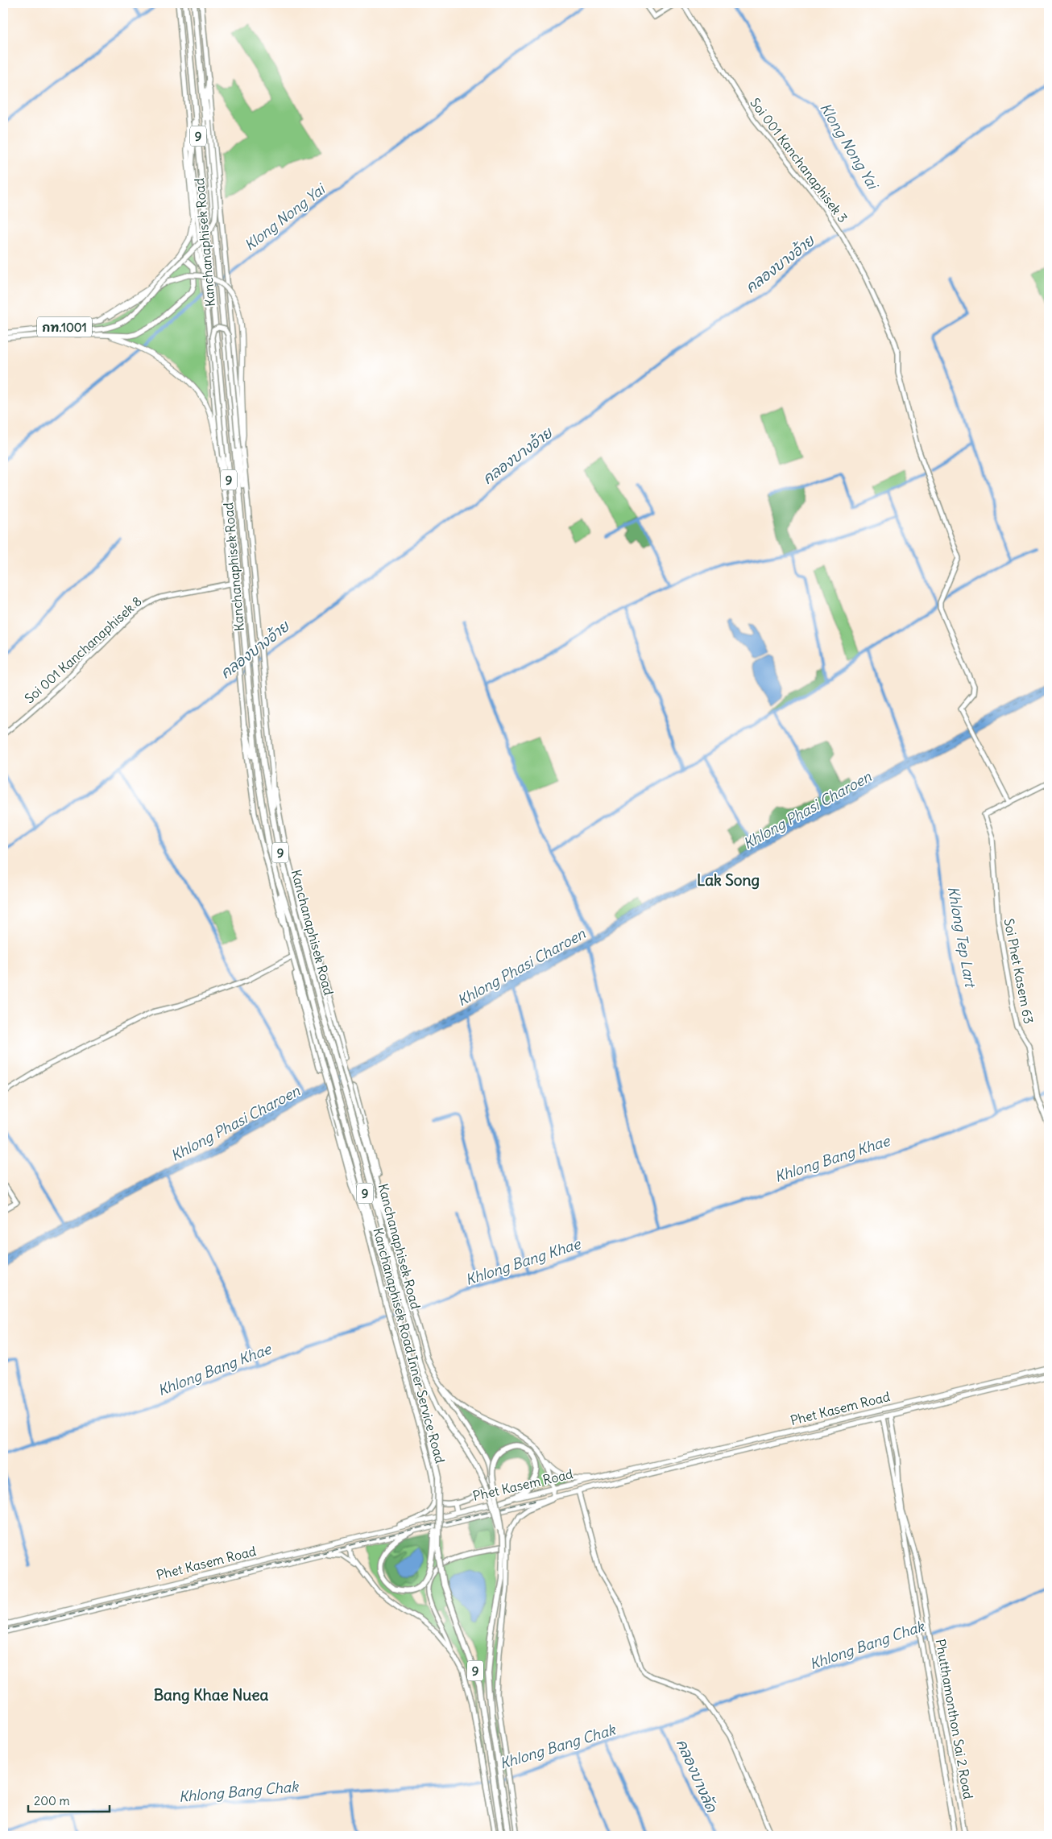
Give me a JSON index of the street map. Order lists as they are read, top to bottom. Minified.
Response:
{"streets":{"highway":["9","Kanchanaphisek Road"],"main road":["Soi 001 Kanchanaphisek 3","กท.1001","Soi 001 Kanchanaphisek 8","Soi Phet Kasem 63","Kanchanaphisek Road Inner Service Road","Phet Kasem Road","Phutthamonthon Sai 2 Road"]},"crossings":[["Soi 001 Kanchanaphisek 3","Soi Phet Kasem 63"],["Kanchanaphisek Road","Kanchanaphisek Road Inner Service Road"],["Soi 001 Kanchanaphisek 8","Kanchanaphisek Road Inner Service Road"],["Phet Kasem Road","Phutthamonthon Sai 2 Road"]],"districts":["Lak Song","Bang Khae Nuea"],"water":["Klong Nong Yai","คลองบางอ้าย","Khlong Phasi Charoen","Khlong Tep Lart","Khlong Bang Khae","Khlong Bang Chak","คลองบางลัด"],"scale_bar":"200 m"}
